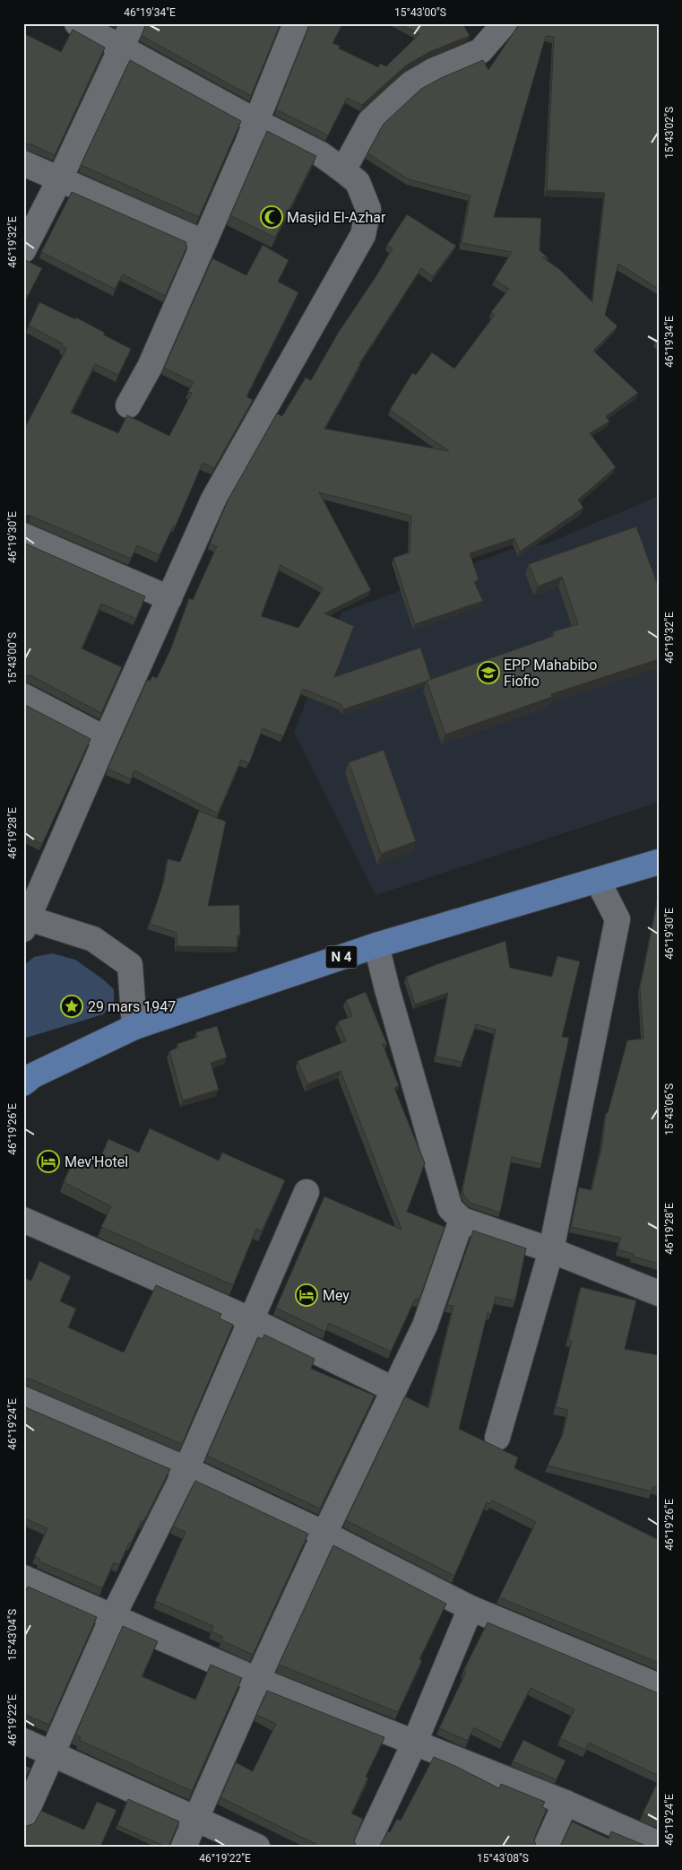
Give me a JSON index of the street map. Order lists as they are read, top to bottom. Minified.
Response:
{"streets":{"main road":["N 4"]},"places":{"mosque":["Masjid El-Azhar"],"school or university":["EPP Mahabibo Fiofio"],"place":["29 mars 1947"],"hotel":["Mev'Hotel","Mey"]},"coordinates":["46°19'34\"E","15°43'00\"S","15°43'02\"S","46°19'32\"E","46°19'30\"E","46°19'28\"E","15°43'06\"S","46°19'26\"E","46°19'24\"E","15°43'04\"S","46°19'22\"E","15°43'08\"S"]}
